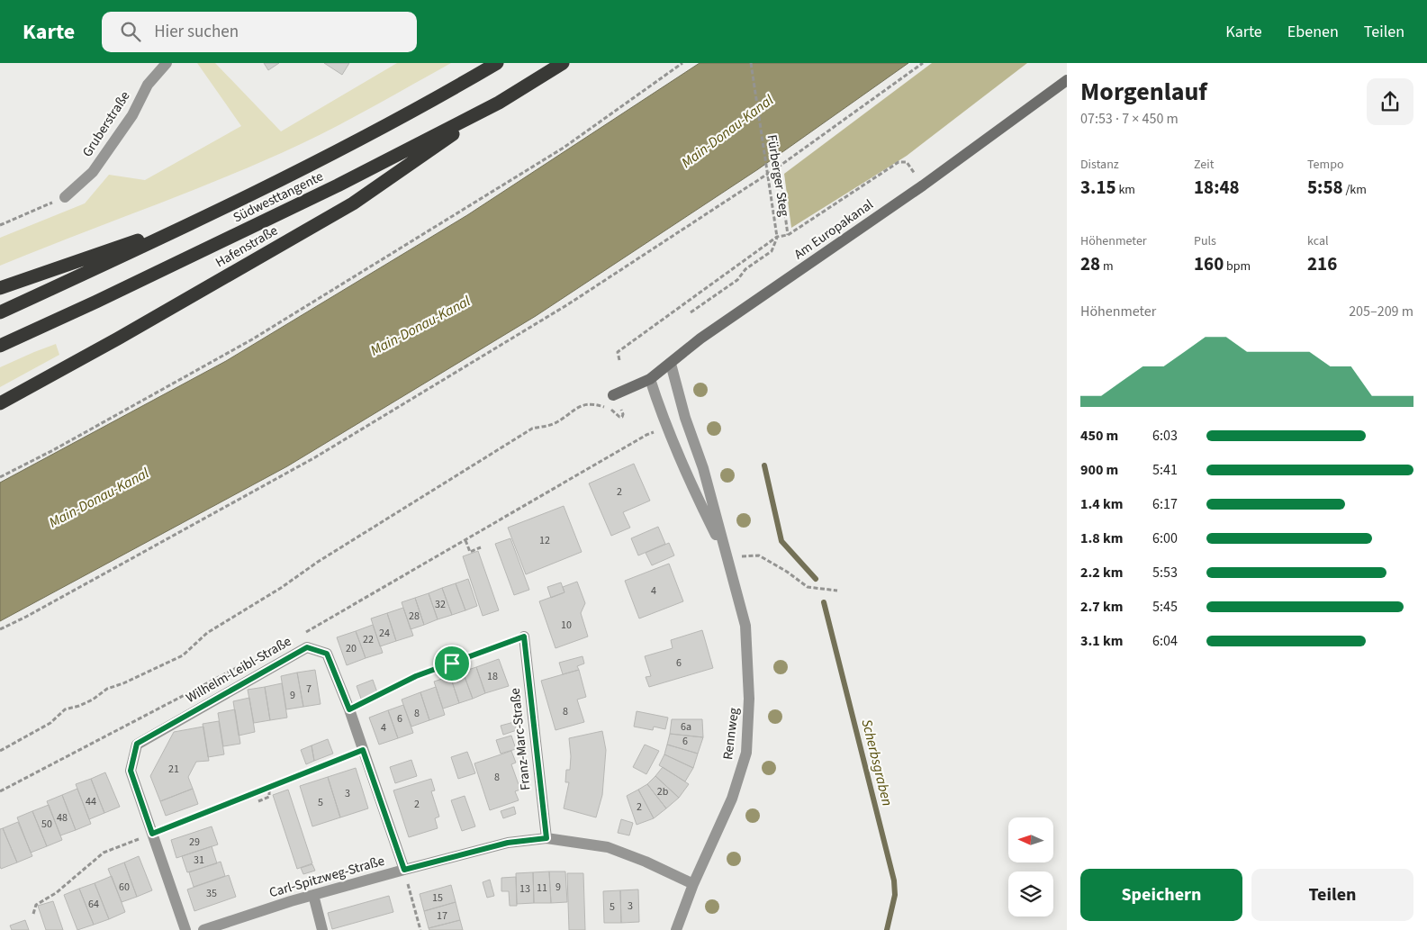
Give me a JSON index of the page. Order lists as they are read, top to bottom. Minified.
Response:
{"streets":{"highway":["Südwesttangente","Hafenstraße"],"street":["Gruberstraße","Am Europakanal","Wilhelm-Leibl-Straße","Rennweg","Franz-Marc-Straße","Carl-Spitzweg-Straße"],"path":["Fürberger Steg"]},"crossings":[["Südwesttangente","Hafenstraße"],["Am Europakanal","Rennweg"],["Wilhelm-Leibl-Straße","Carl-Spitzweg-Straße"],["Rennweg","Carl-Spitzweg-Straße"],["Franz-Marc-Straße","Carl-Spitzweg-Straße"]],"water":["Main-Donau-Kanal","Scherbsgraben"],"house_numbers":["2","12","4","32","28","10","24","22","20","6","18","7","9","8","8","6","6a","4","6","21","8","2b","3","44","5","2","2","48","50","29","31","60","9","11","13","35","15","64","3","5","17"],"north":"left","page":{"header":"Karte","search":"Hier suchen","nav":["Karte","Ebenen","Teilen"],"heading":["Morgenlauf","07:53 · 7 × 450 m"],"stats":[["Distanz","3.15 km"],["Zeit","18:48"],["Tempo","5:58 /km"],["Höhenmeter","28 m"],["Puls","160 bpm"],["kcal","216"]],"chart":["Höhenmeter","205–209 m"],"list":[{"name":"450 m","note":"6:03"},{"name":"900 m","note":"5:41"},{"name":"1.4 km","note":"6:17"},{"name":"1.8 km","note":"6:00"},{"name":"2.2 km","note":"5:53"},{"name":"2.7 km","note":"5:45"},{"name":"3.1 km","note":"6:04"}],"buttons":["Speichern","Teilen"]}}
